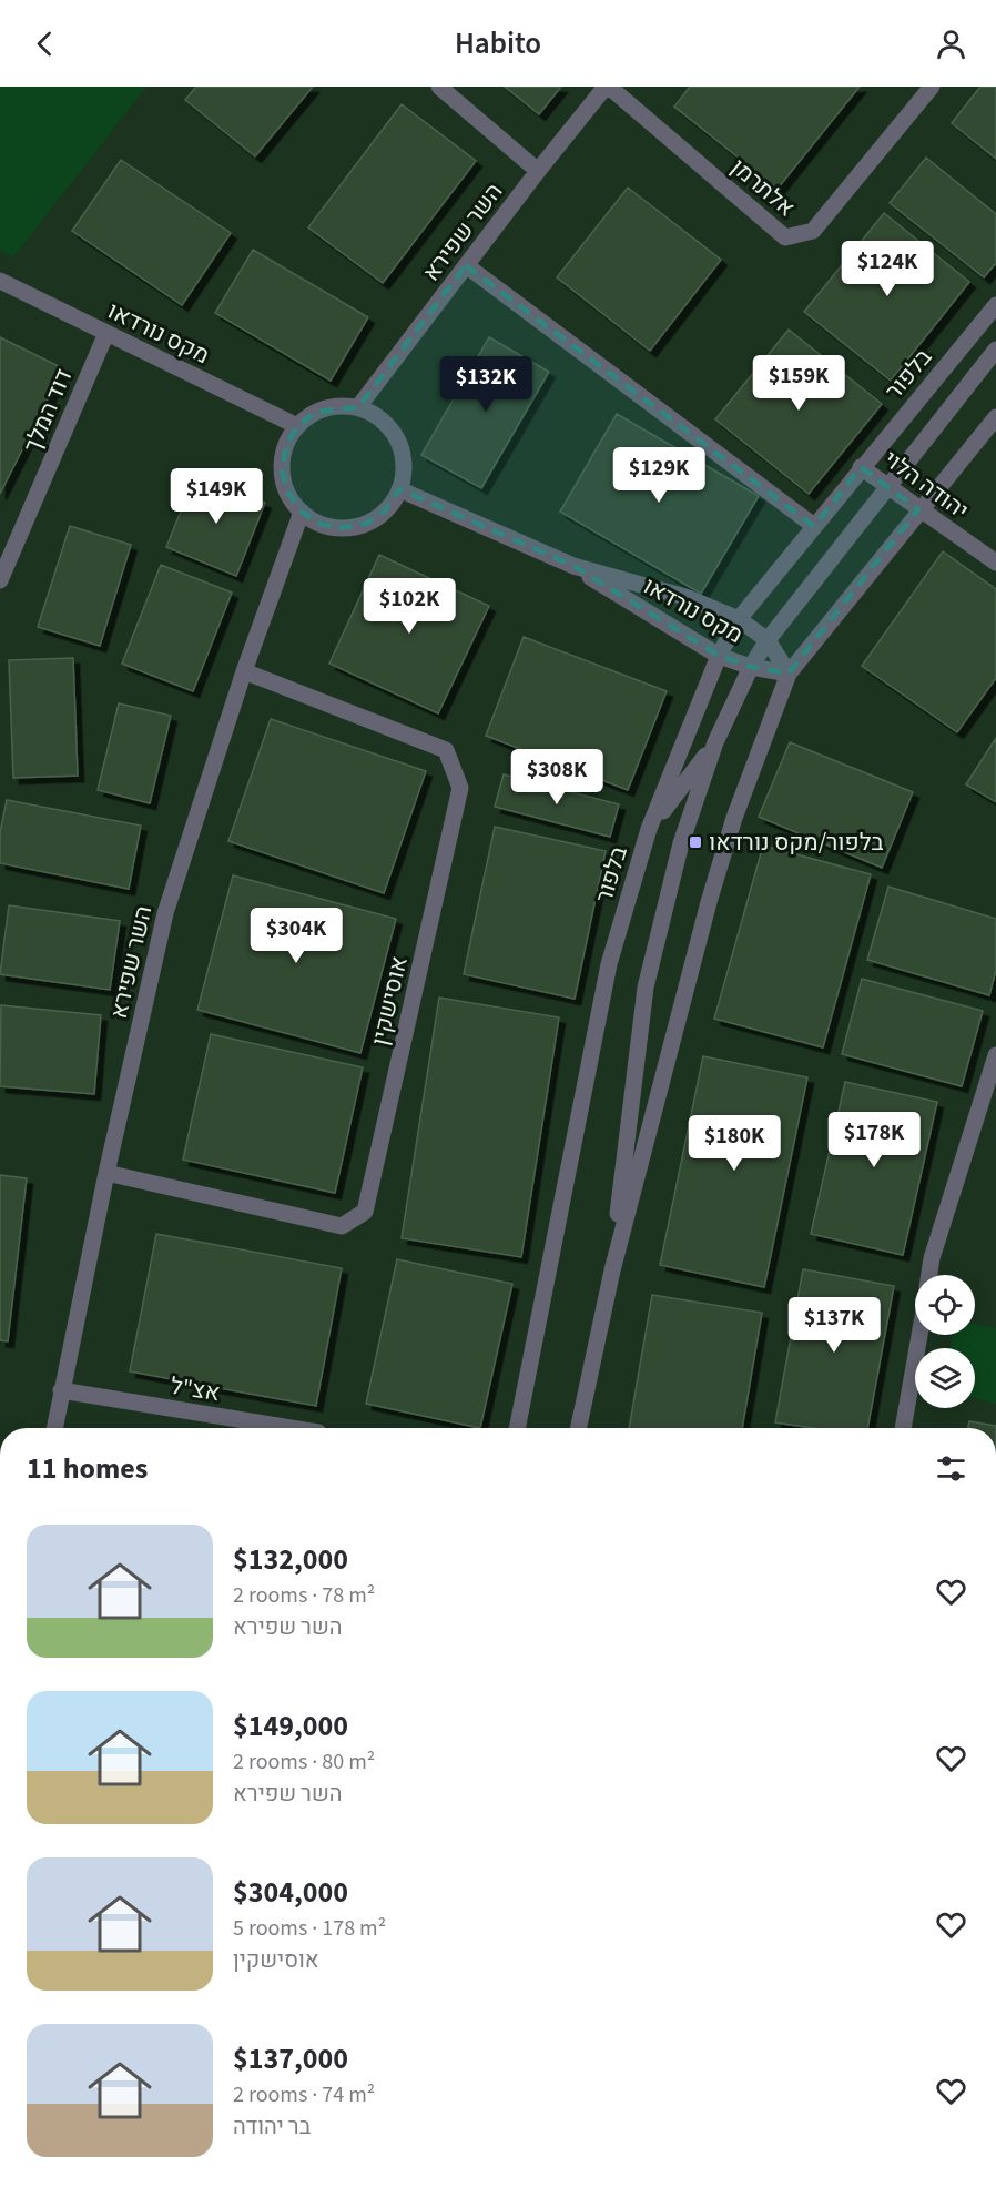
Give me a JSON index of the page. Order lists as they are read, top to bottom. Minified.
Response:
{"streets":{"street":["אלתרמן","השר שפירא","מקס נורדאו","בלפור","דוד המלך","יהודה הלוי","אוסישקין","אצ\"ל"]},"crossings":[["אלתרמן","השר שפירא"],["השר שפירא","מקס נורדאו"],["השר שפירא","אוסישקין"],["השר שפירא","אצ\"ל"],["מקס נורדאו","בלפור"],["מקס נורדאו","דוד המלך"],["בלפור","יהודה הלוי"]],"places":{"transit":["בלפור/מקס נורדאו"]},"page":{"header":"Habito","price":["$124K","$159K","$132K","$129K","$149K","$102K","$308K","$304K","$178K","$180K","$137K"],"heading":"11 homes","list":[{"name":"$132,000","note":"2 rooms · 78 m² · השר שפירא"},{"name":"$149,000","note":"2 rooms · 80 m² · השר שפירא"},{"name":"$304,000","note":"5 rooms · 178 m² · אוסישקין"},{"name":"$137,000","note":"2 rooms · 74 m² · בר יהודה"}]}}
